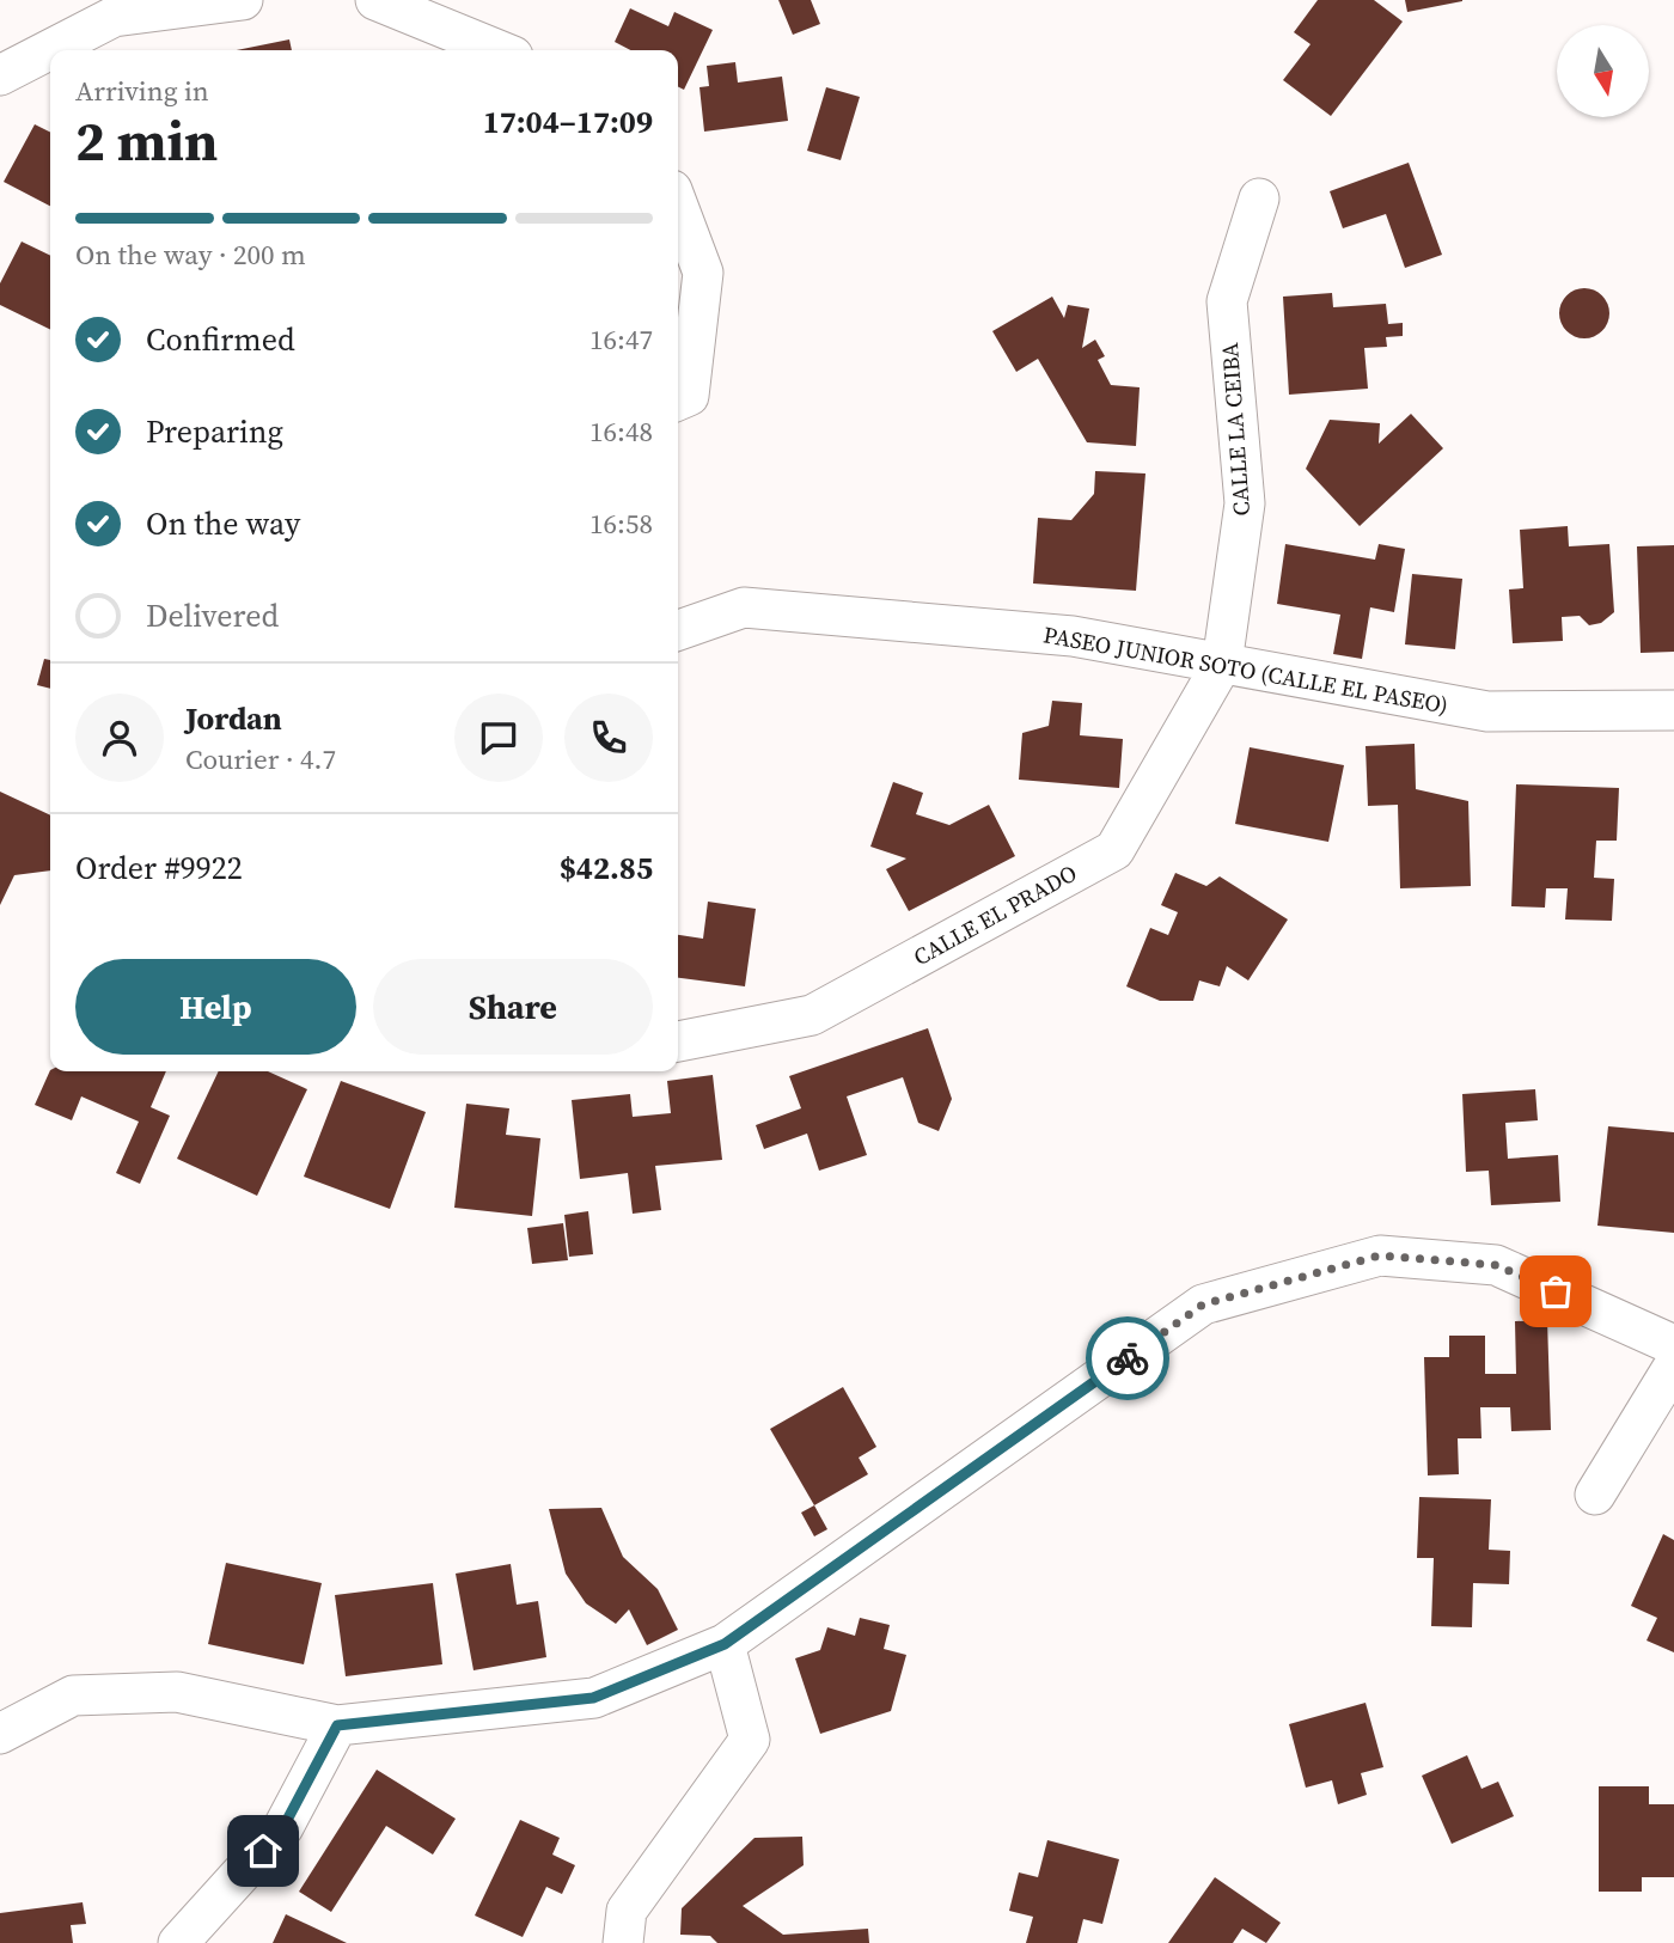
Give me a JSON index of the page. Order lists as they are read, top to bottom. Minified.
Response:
{"streets":{"street":["CALLE LA CEIBA","PASEO JUNIOR SOTO (CALLE EL PASEO)","CALLE EL PRADO"]},"crossings":[["CALLE LA CEIBA","PASEO JUNIOR SOTO (CALLE EL PASEO)"],["CALLE LA CEIBA","CALLE EL PRADO"],["PASEO JUNIOR SOTO (CALLE EL PASEO)","CALLE EL PRADO"]],"north":"bottom","page":{"heading":["2 min","Arriving in","17:04–17:09"],"panel":["Jordan","Courier · 4.7","Order #9922","$42.85"],"bar":"On the way · 200 m","list":[["Confirmed","16:47"],["Preparing","16:48"],["On the way","16:58"],"Delivered"],"buttons":["Help","Share"]}}
